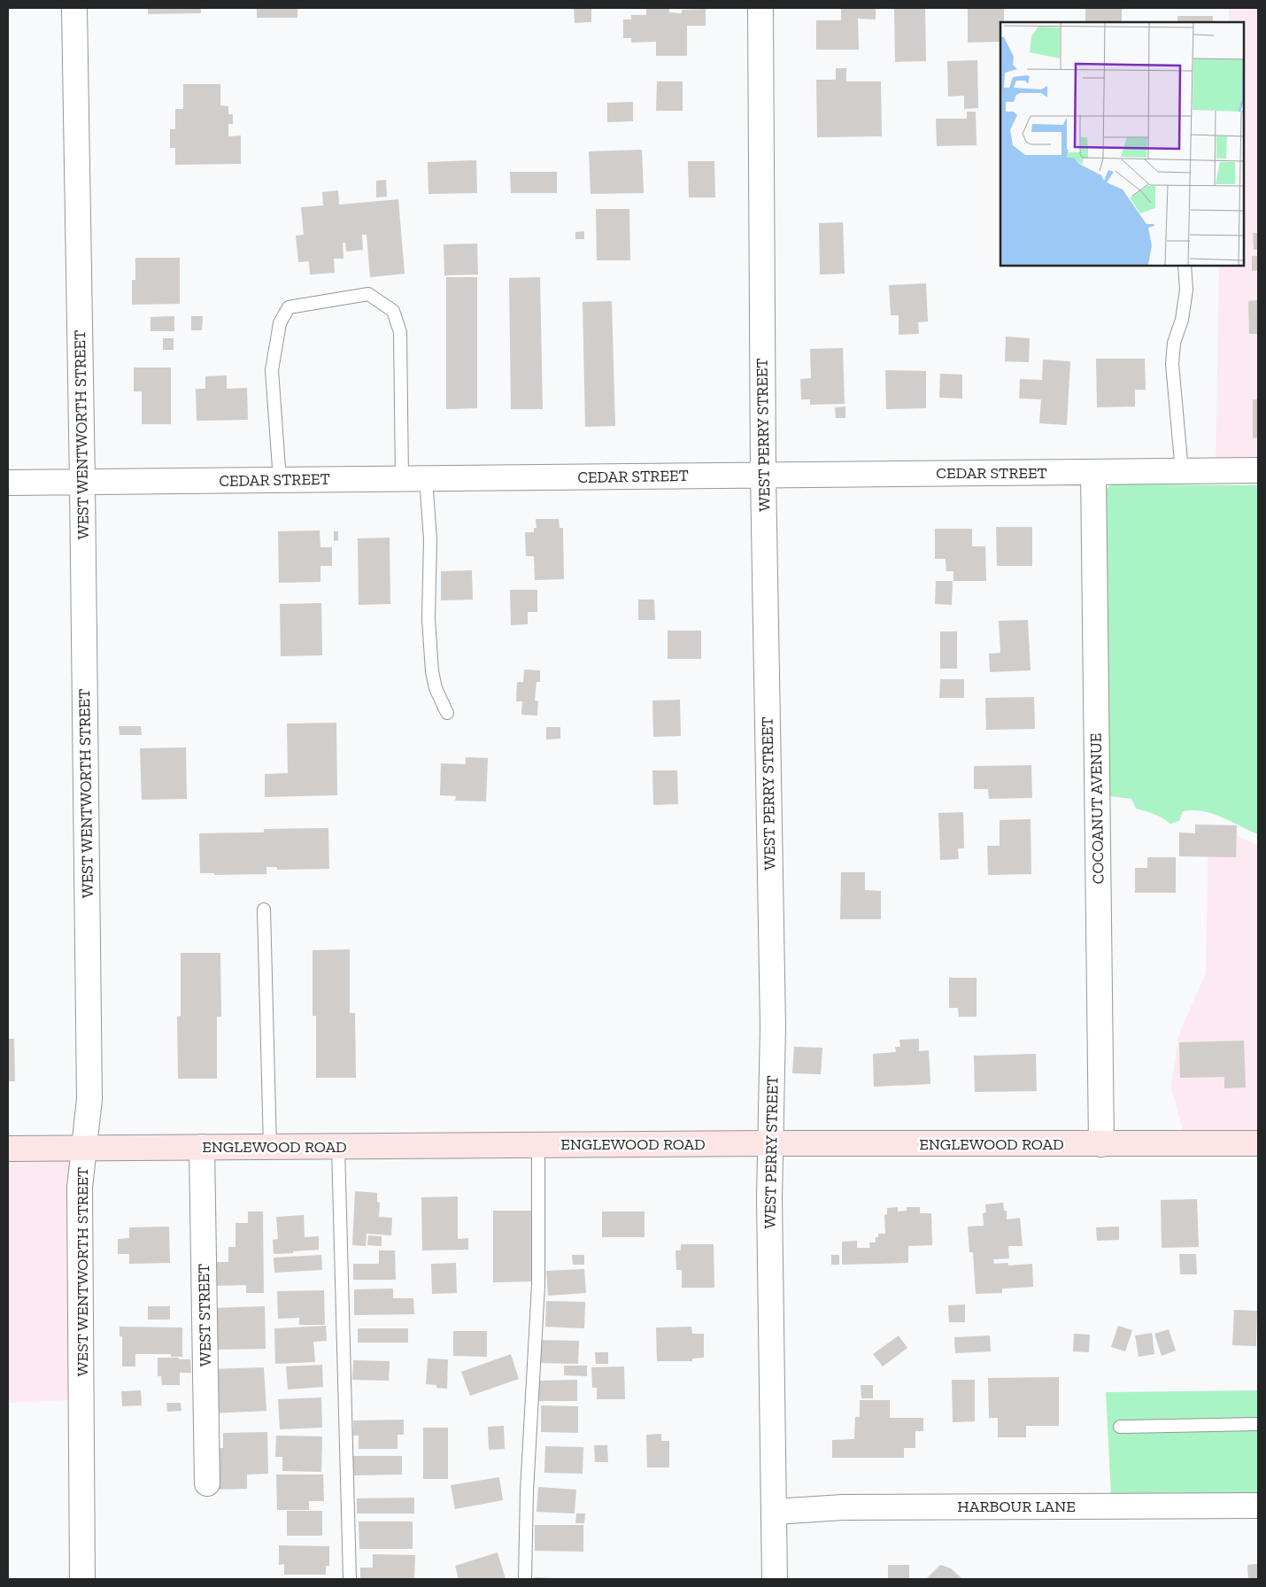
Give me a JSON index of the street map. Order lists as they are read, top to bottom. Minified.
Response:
{"streets":{"street":["WEST WENTWORTH STREET","WEST PERRY STREET","CEDAR STREET","COCOANUT AVENUE","ENGLEWOOD ROAD","WEST STREET","HARBOUR LANE"]},"crossings":[["WEST WENTWORTH STREET","CEDAR STREET"],["WEST WENTWORTH STREET","ENGLEWOOD ROAD"],["WEST PERRY STREET","CEDAR STREET"],["WEST PERRY STREET","ENGLEWOOD ROAD"],["WEST PERRY STREET","HARBOUR LANE"],["CEDAR STREET","COCOANUT AVENUE"],["COCOANUT AVENUE","ENGLEWOOD ROAD"],["ENGLEWOOD ROAD","WEST STREET"]]}
